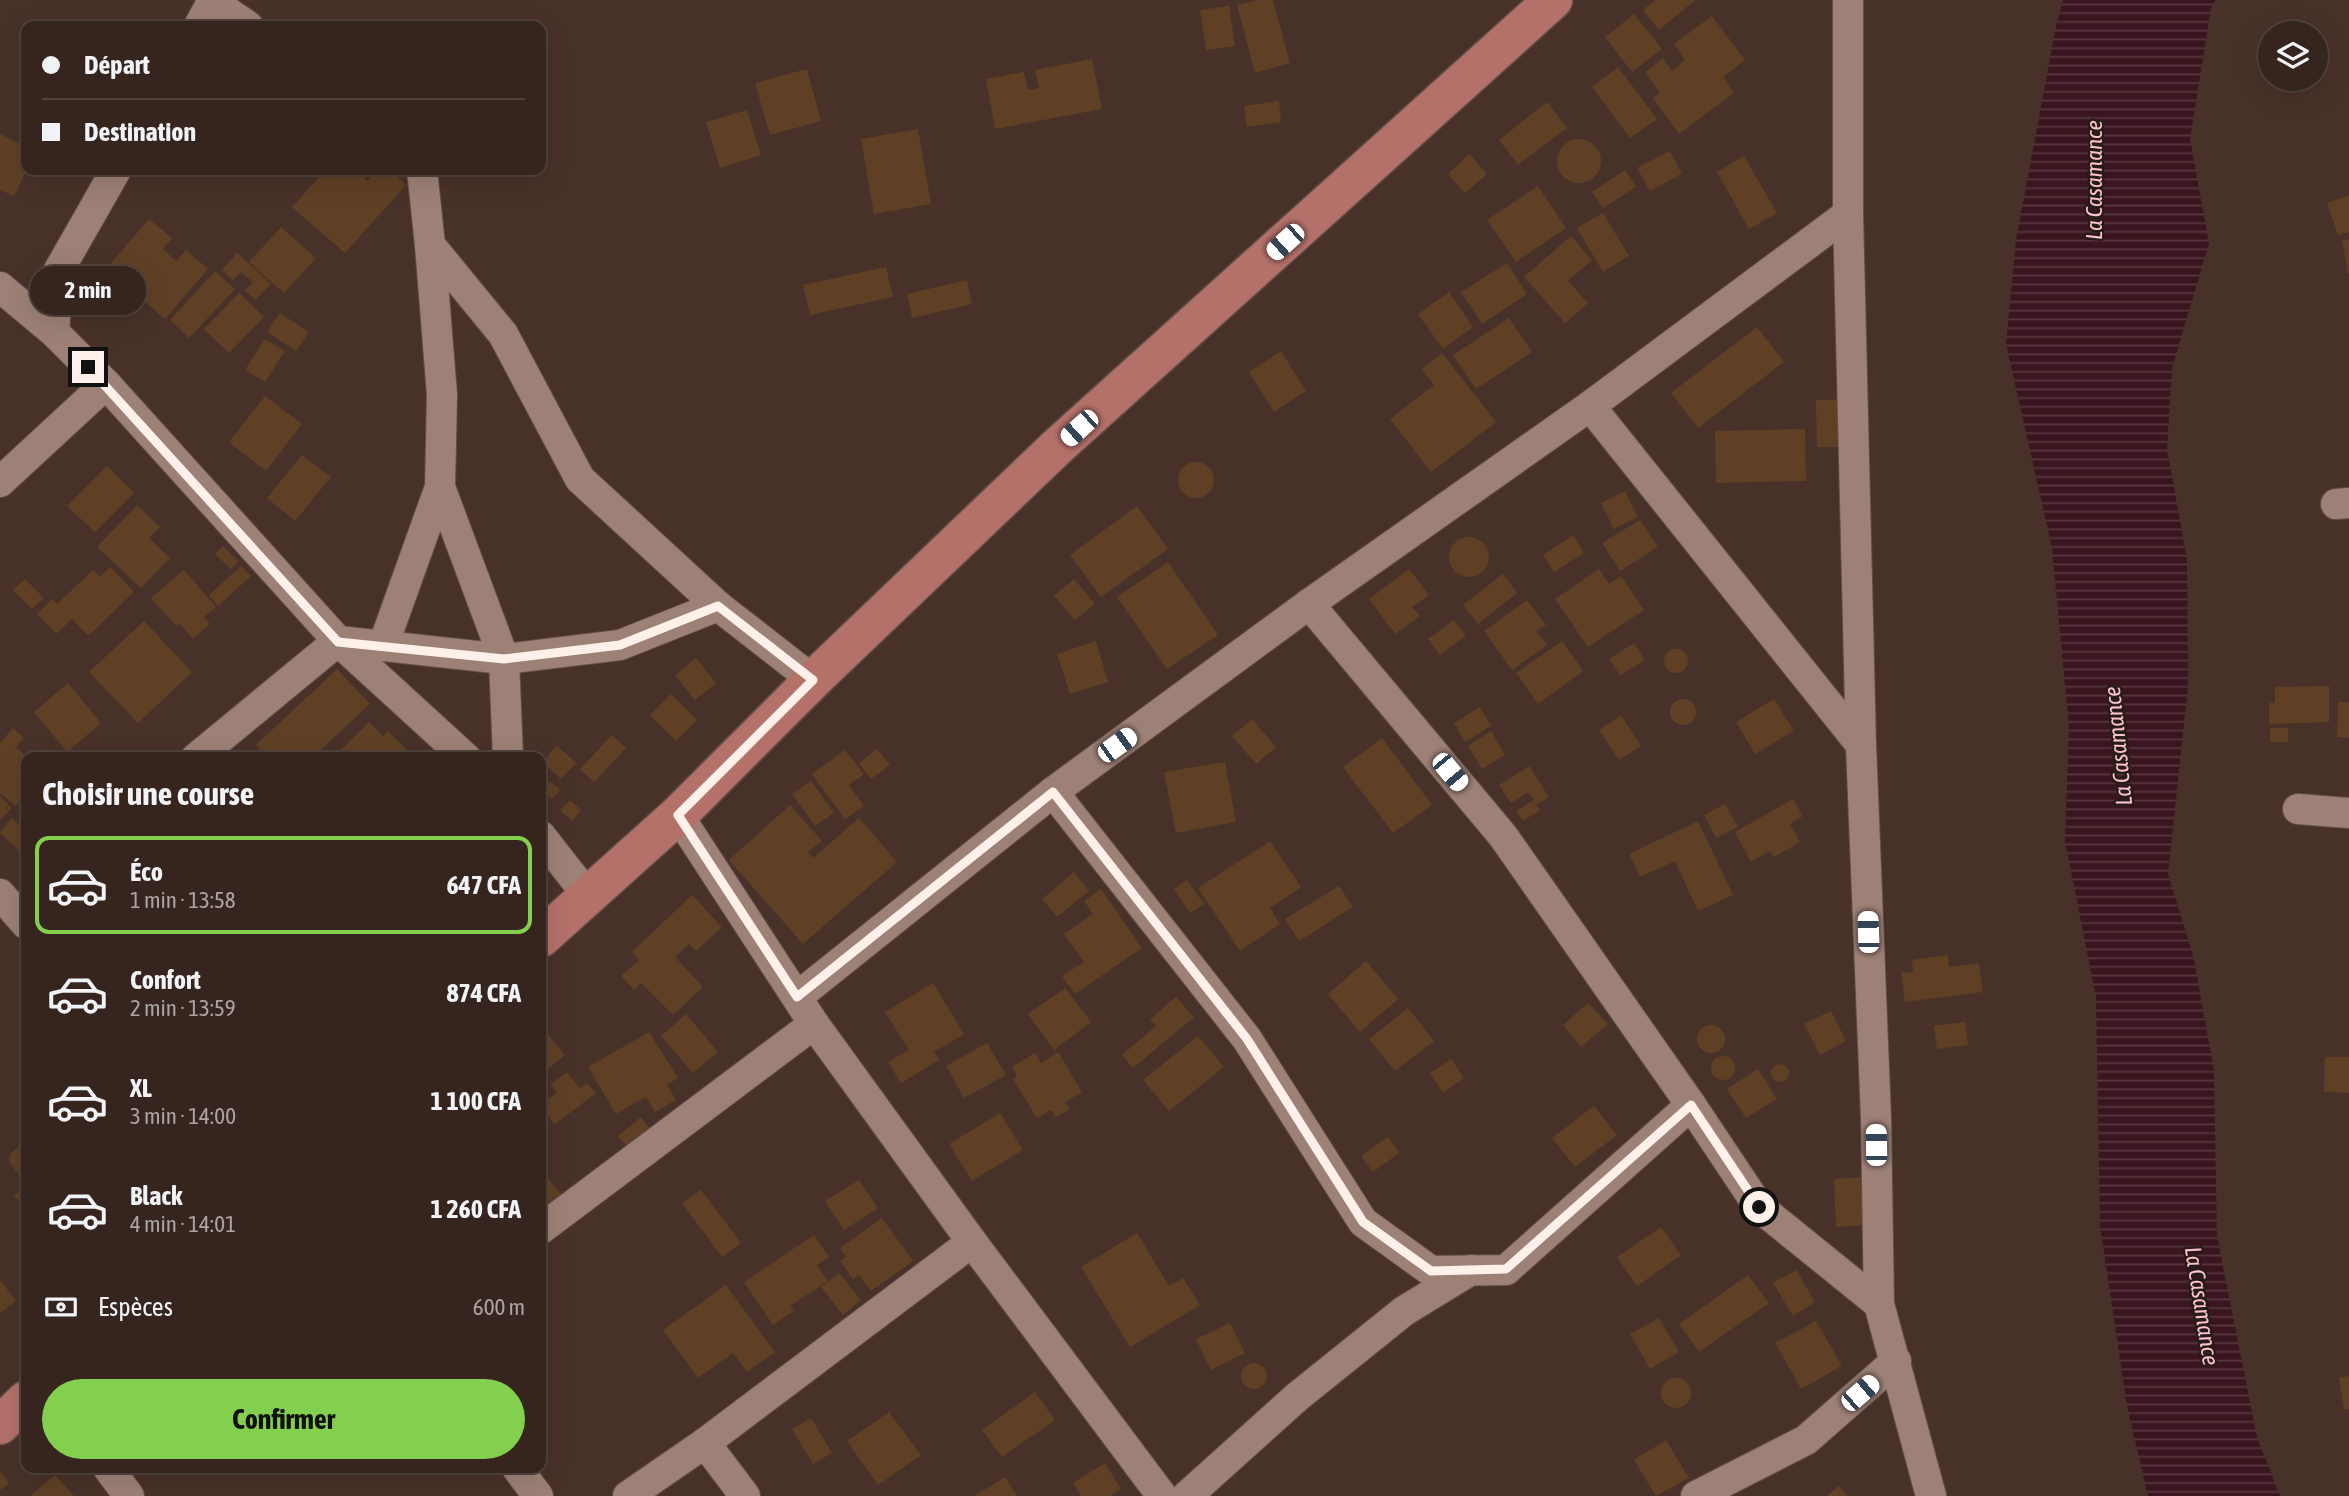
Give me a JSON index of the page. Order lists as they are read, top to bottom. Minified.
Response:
{"water":["La Casamance"],"page":{"banner":["Départ","Destination"],"bubble":"2 min","heading":"Choisir une course","list":[{"name":"Éco","note":"1 min · 13:58","value":"647 CFA"},{"name":"Confort","note":"2 min · 13:59","value":"874 CFA"},{"name":"XL","note":"3 min · 14:00","value":"1 100 CFA"},{"name":"Black","note":"4 min · 14:01","value":"1 260 CFA"}],"pay":["Espèces","600 m"],"buttons":"Confirmer"}}
